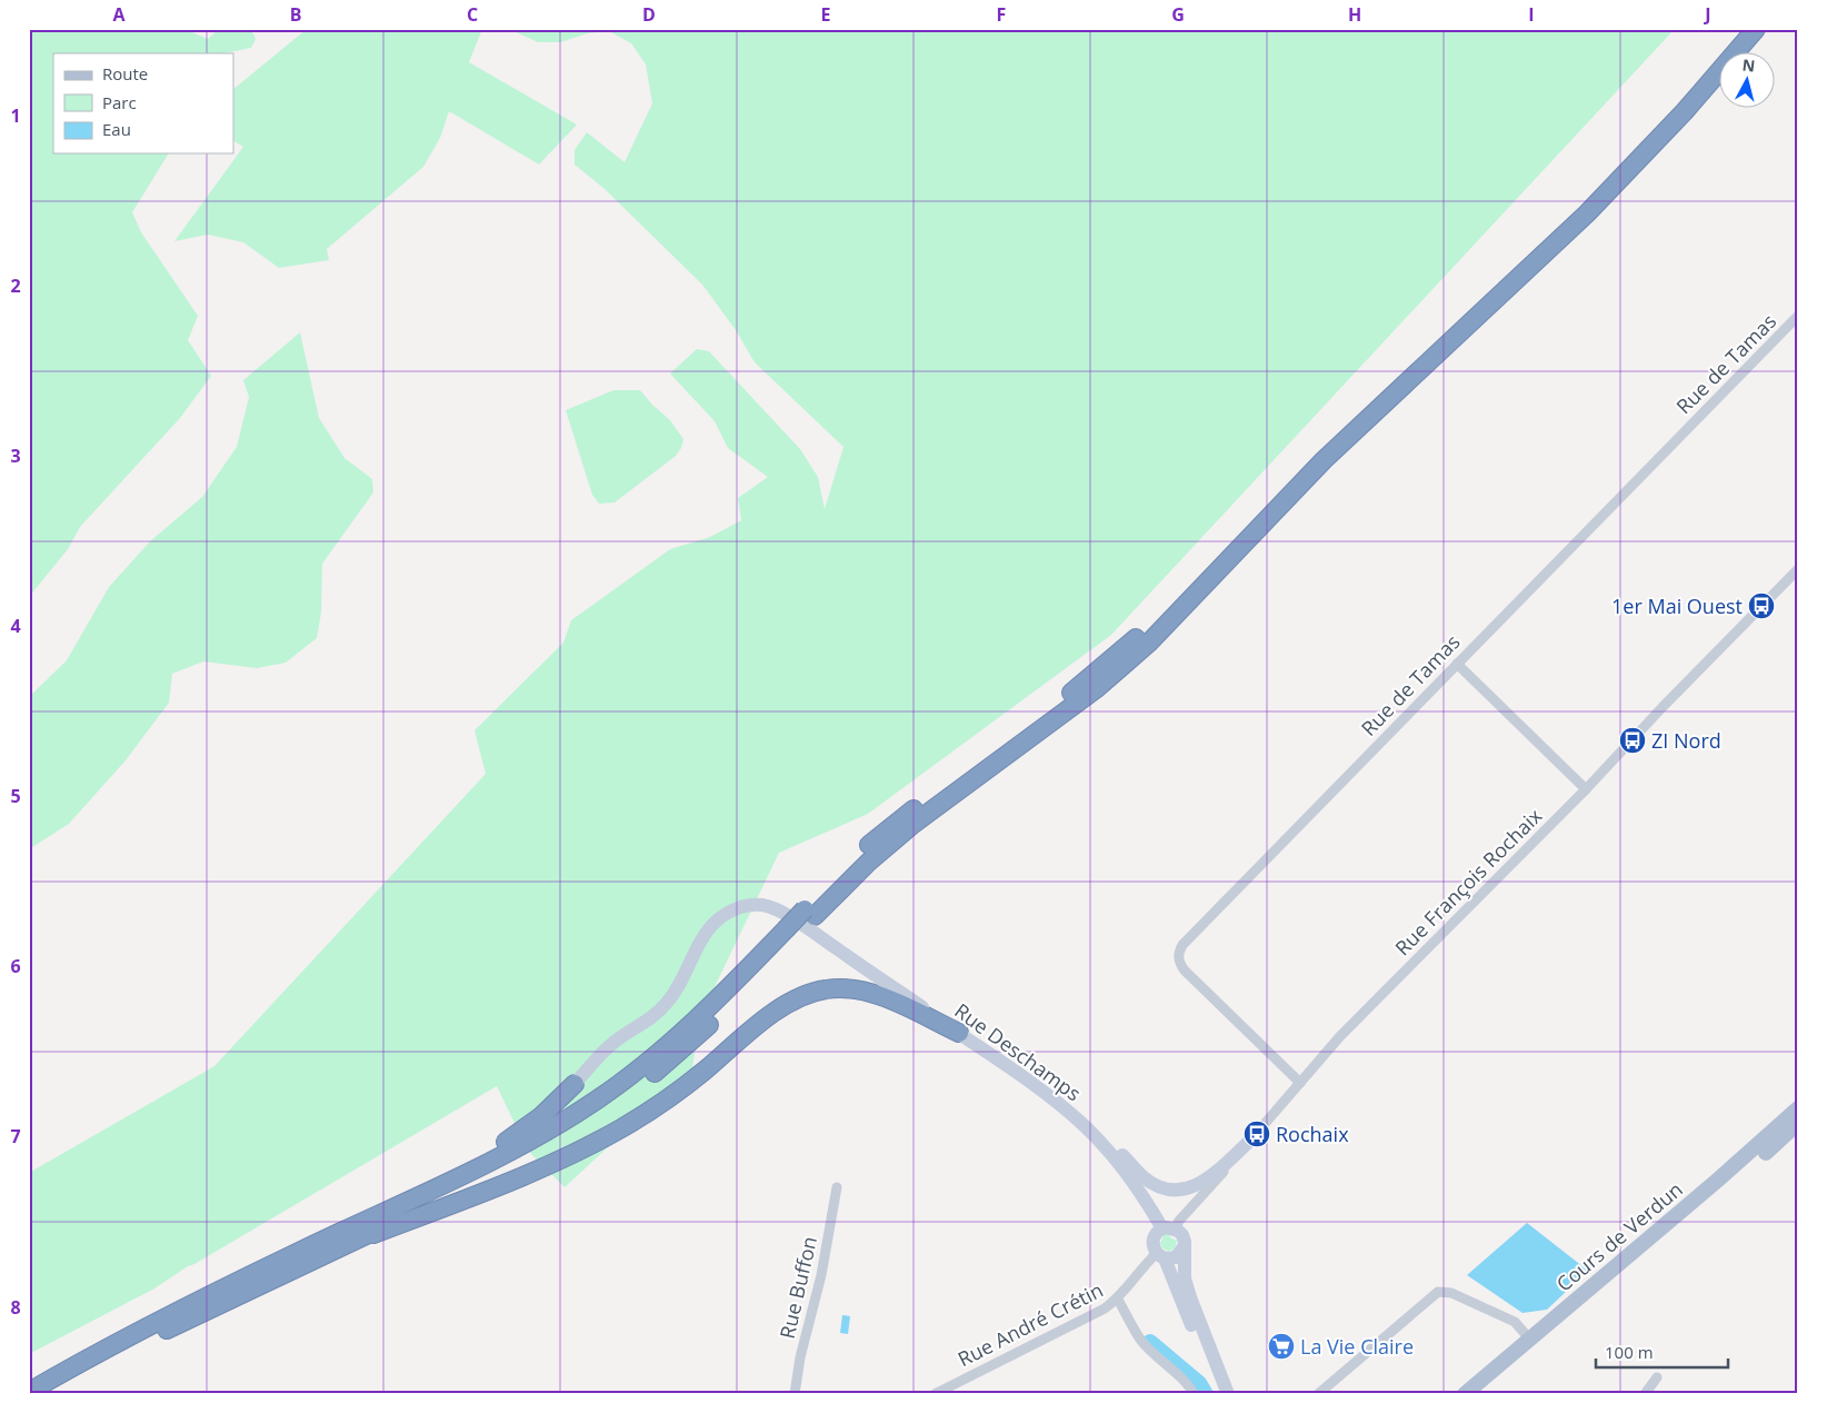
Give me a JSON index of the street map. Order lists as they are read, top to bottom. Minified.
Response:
{"streets":{"main road":["Rue Deschamps","Cours de Verdun"],"street":["Rue de Tamas","Rue François Rochaix","Rue Buffon","Rue André Crétin"]},"crossings":[["Rue de Tamas","Rue François Rochaix"],["Rue François Rochaix","Rue Deschamps"],["Rue François Rochaix","Rue André Crétin"],["Rue Deschamps","Rue André Crétin"]],"places":{"bus stop":["1er Mai Ouest","ZI Nord","Rochaix"],"supermarket":["La Vie Claire"]},"legend":["Route","Parc","Eau"],"scale_bar":"100 m","north":"top","grid":{"columns":["A","B","C","D","E","F","G","H","I","J"],"rows":["1","2","3","4","5","6","7","8"]}}
